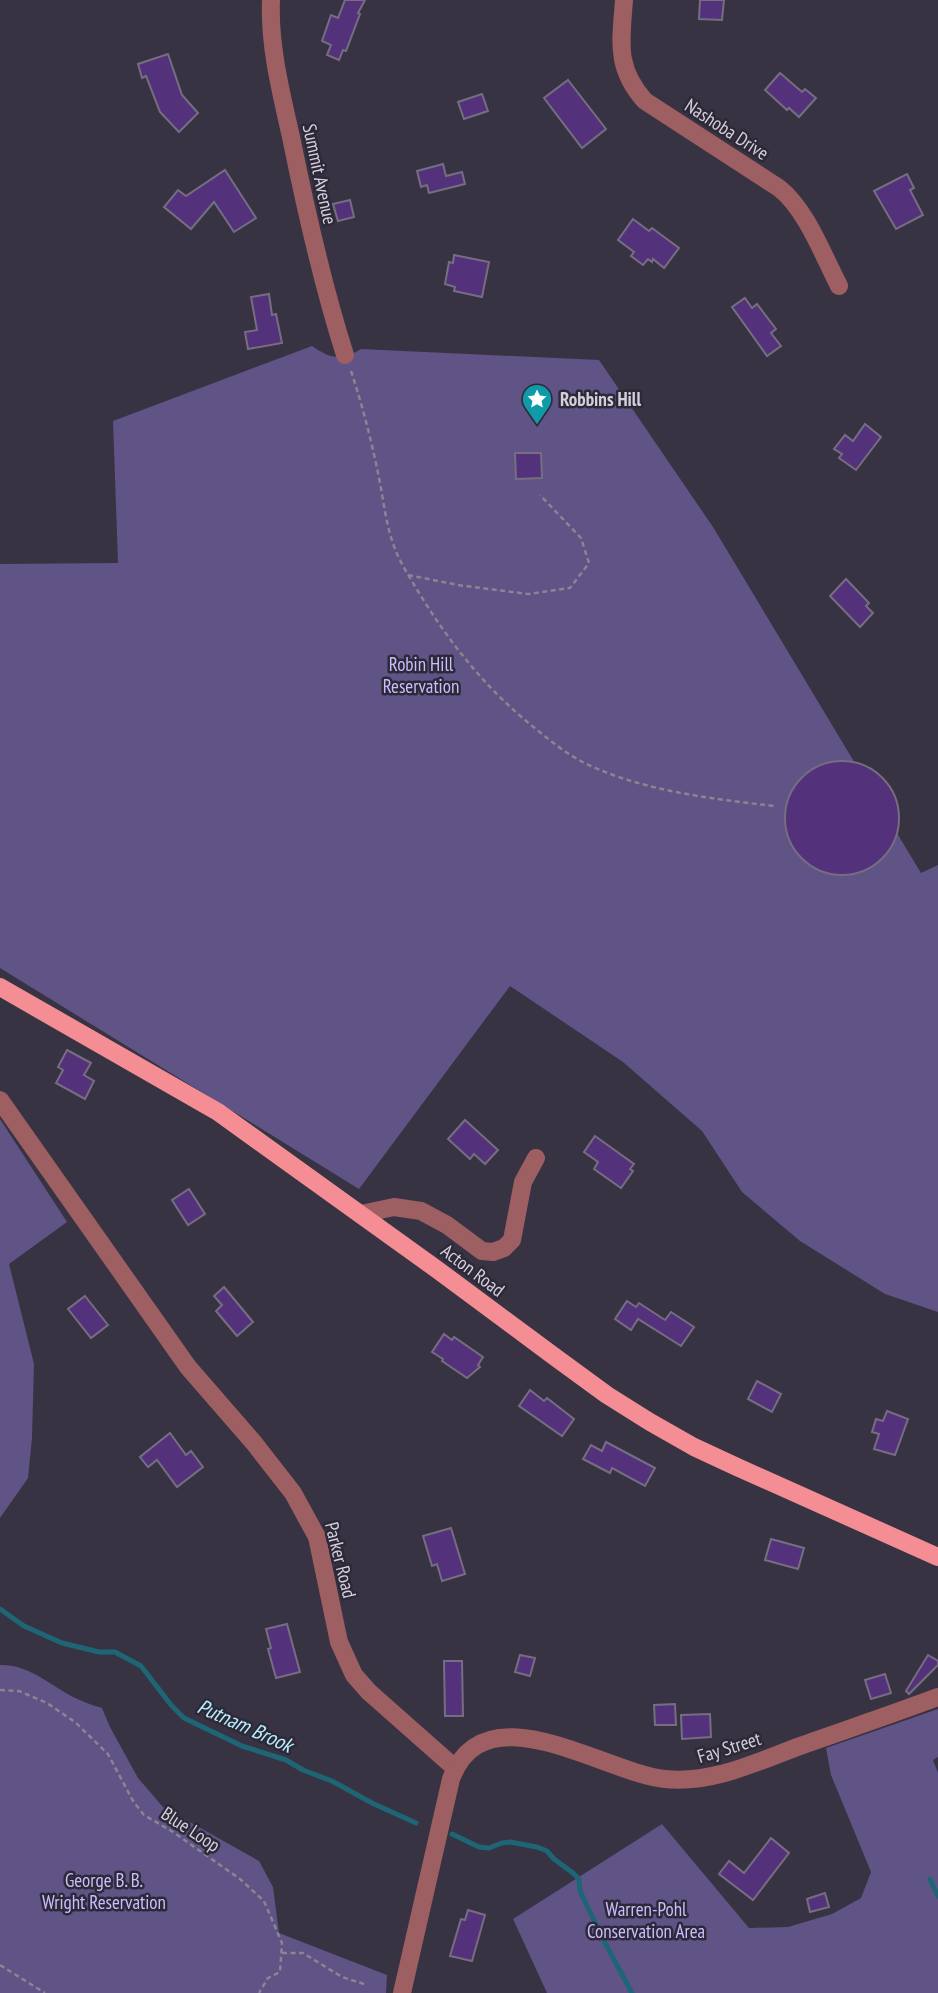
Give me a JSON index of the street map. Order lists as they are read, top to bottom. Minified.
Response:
{"streets":{"main road":["Acton Road"],"street":["Nashoba Drive","Summit Avenue","Parker Road","Fay Street"],"path":["Blue Loop"]},"crossings":[["Parker Road","Fay Street"]],"water":["Putnam Brook"],"parks":["Robin Hill Reservation","George B. B. Wright Reservation","Warren-Pohl Conservation Area"],"places":{"place":["Robbins Hill"]}}
